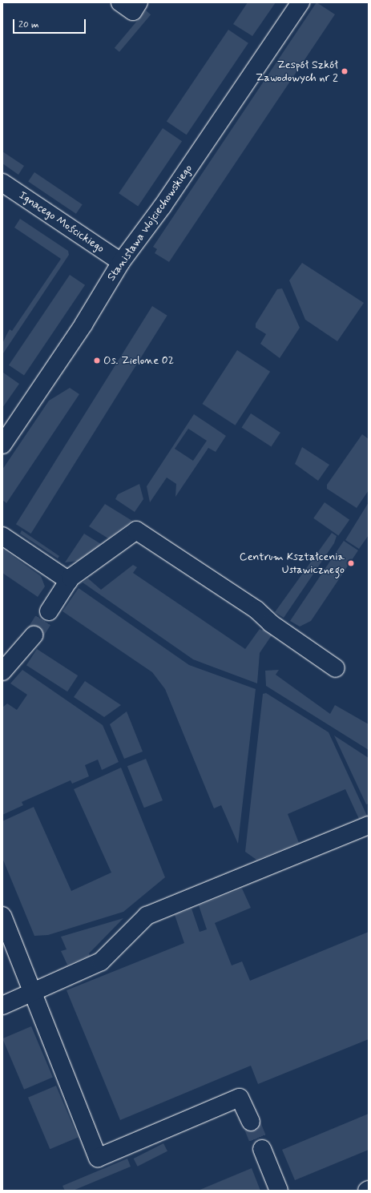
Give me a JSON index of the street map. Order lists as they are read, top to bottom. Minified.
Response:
{"streets":{"street":["Ignacego Mościckiego","Stanisława Wojciechowskiego"]},"crossings":[["Ignacego Mościckiego","Stanisława Wojciechowskiego"]],"places":["Zespół Szkół Zawodowych nr 2","Os. Zielone 02","Centrum Kształcenia Ustawicznego"],"scale_bar":"20 m"}
